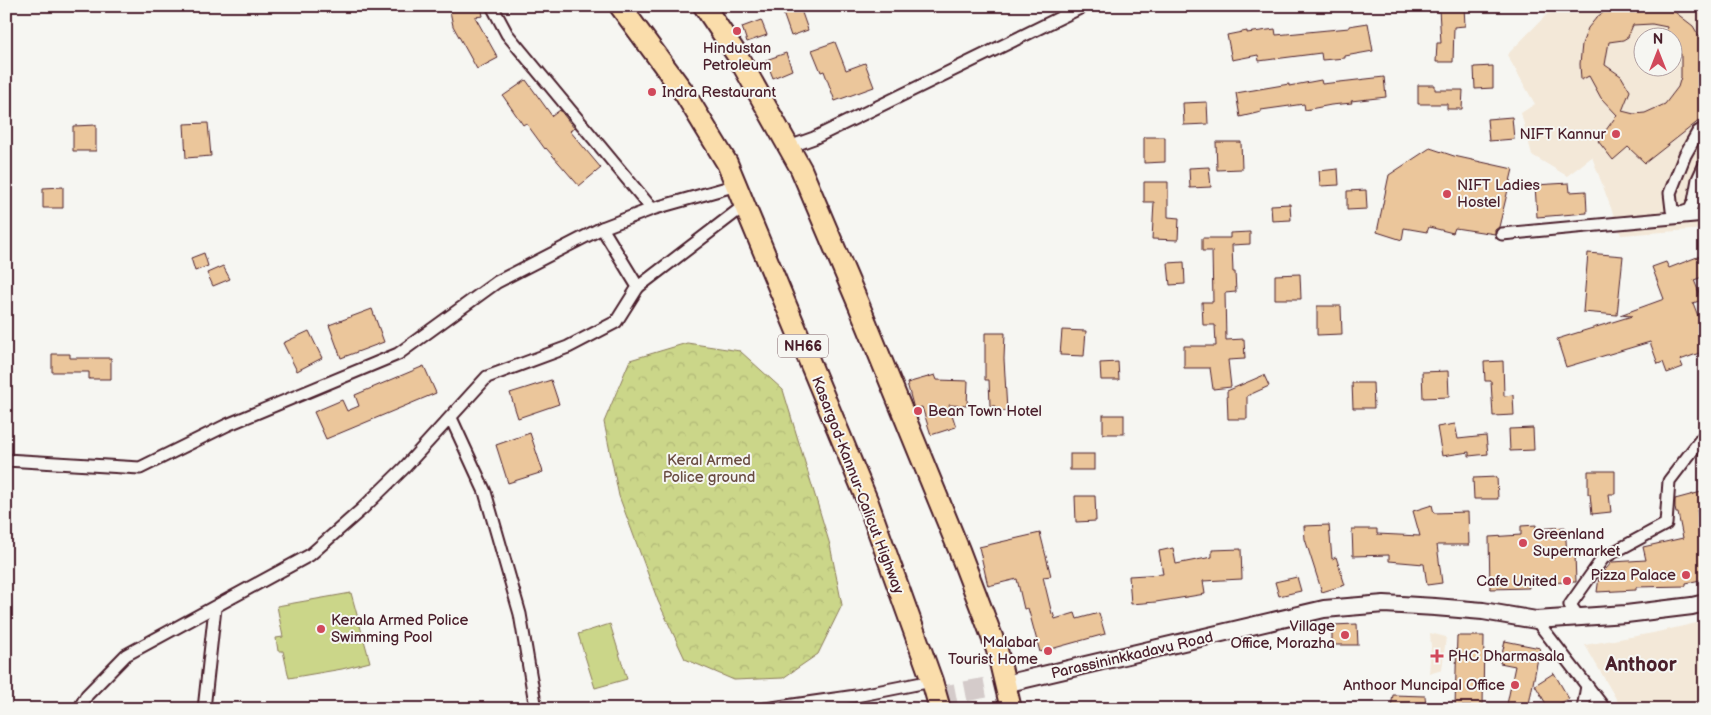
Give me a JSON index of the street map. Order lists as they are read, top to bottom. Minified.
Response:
{"streets":{"highway":["NH66","Kasargod-Kannur-Calicut Highway"],"main road":["Parassininkkadavu Road"]},"districts":["Anthoor"],"parks":["Keral Armed Police ground"],"places":{"other":["Hindustan Petroleum","Indra Restaurant","NIFT Kannur","NIFT Ladies Hostel","Bean Town Hotel","Greenland Supermarket","Pizza Palace","Cafe United","Kerala Armed Police Swimming Pool","Village Office, Morazha","Malabar Tourist Home","Anthoor Muncipal Office"],"health":["PHC Dharmasala"]},"north":"top"}
